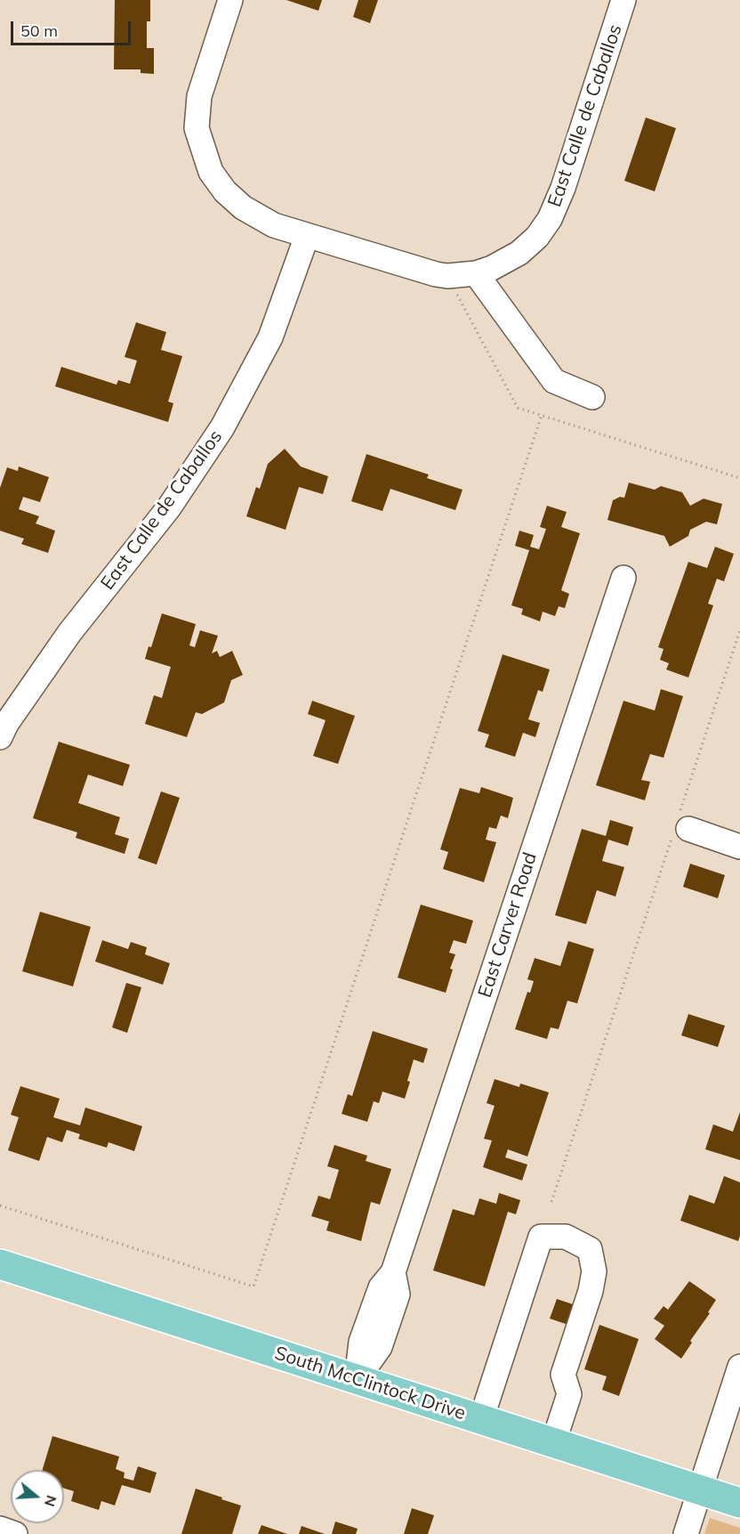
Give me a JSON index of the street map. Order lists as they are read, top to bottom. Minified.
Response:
{"streets":{"main road":["South McClintock Drive"],"street":["East Calle de Caballos","East Carver Road"]},"crossings":[["East Carver Road","South McClintock Drive"]],"scale_bar":"50 m","north":"right"}
